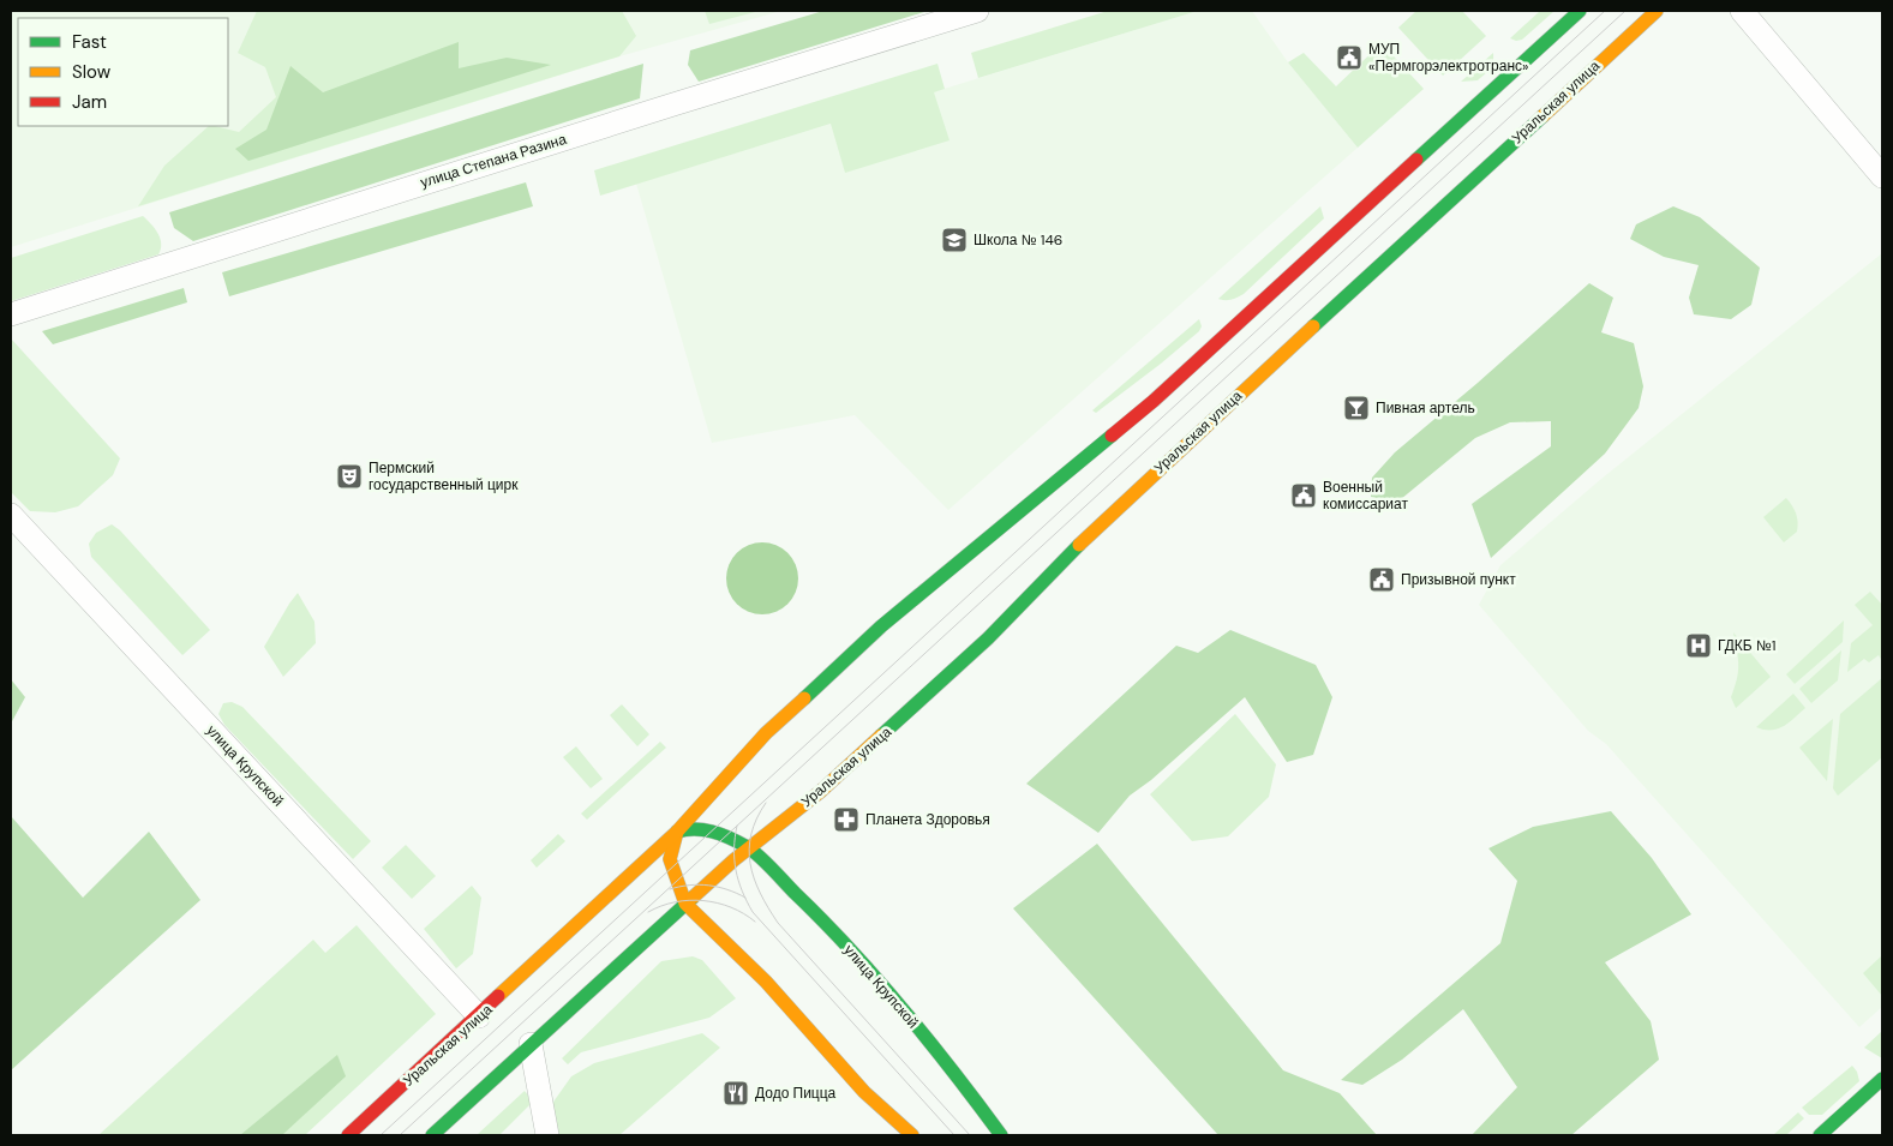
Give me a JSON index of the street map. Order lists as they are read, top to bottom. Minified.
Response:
{"streets":{"main road":["Уральская улица","улица Крупской"],"street":["улица Степана Разина"]},"crossings":[["Уральская улица","улица Крупской"]],"places":{"public building":["МУП «Пермгорэлектротранс»","Военный комиссариат","Призывной пункт"],"school or university":["Школа № 146"],"bar":["Пивная артель"],"theatre":["Пермский государственный цирк"],"hospital":["ГДКБ №1"],"pharmacy":["Планета Здоровья"],"restaurant":["Додо Пицца"]},"legend":["Fast","Slow","Jam"]}
